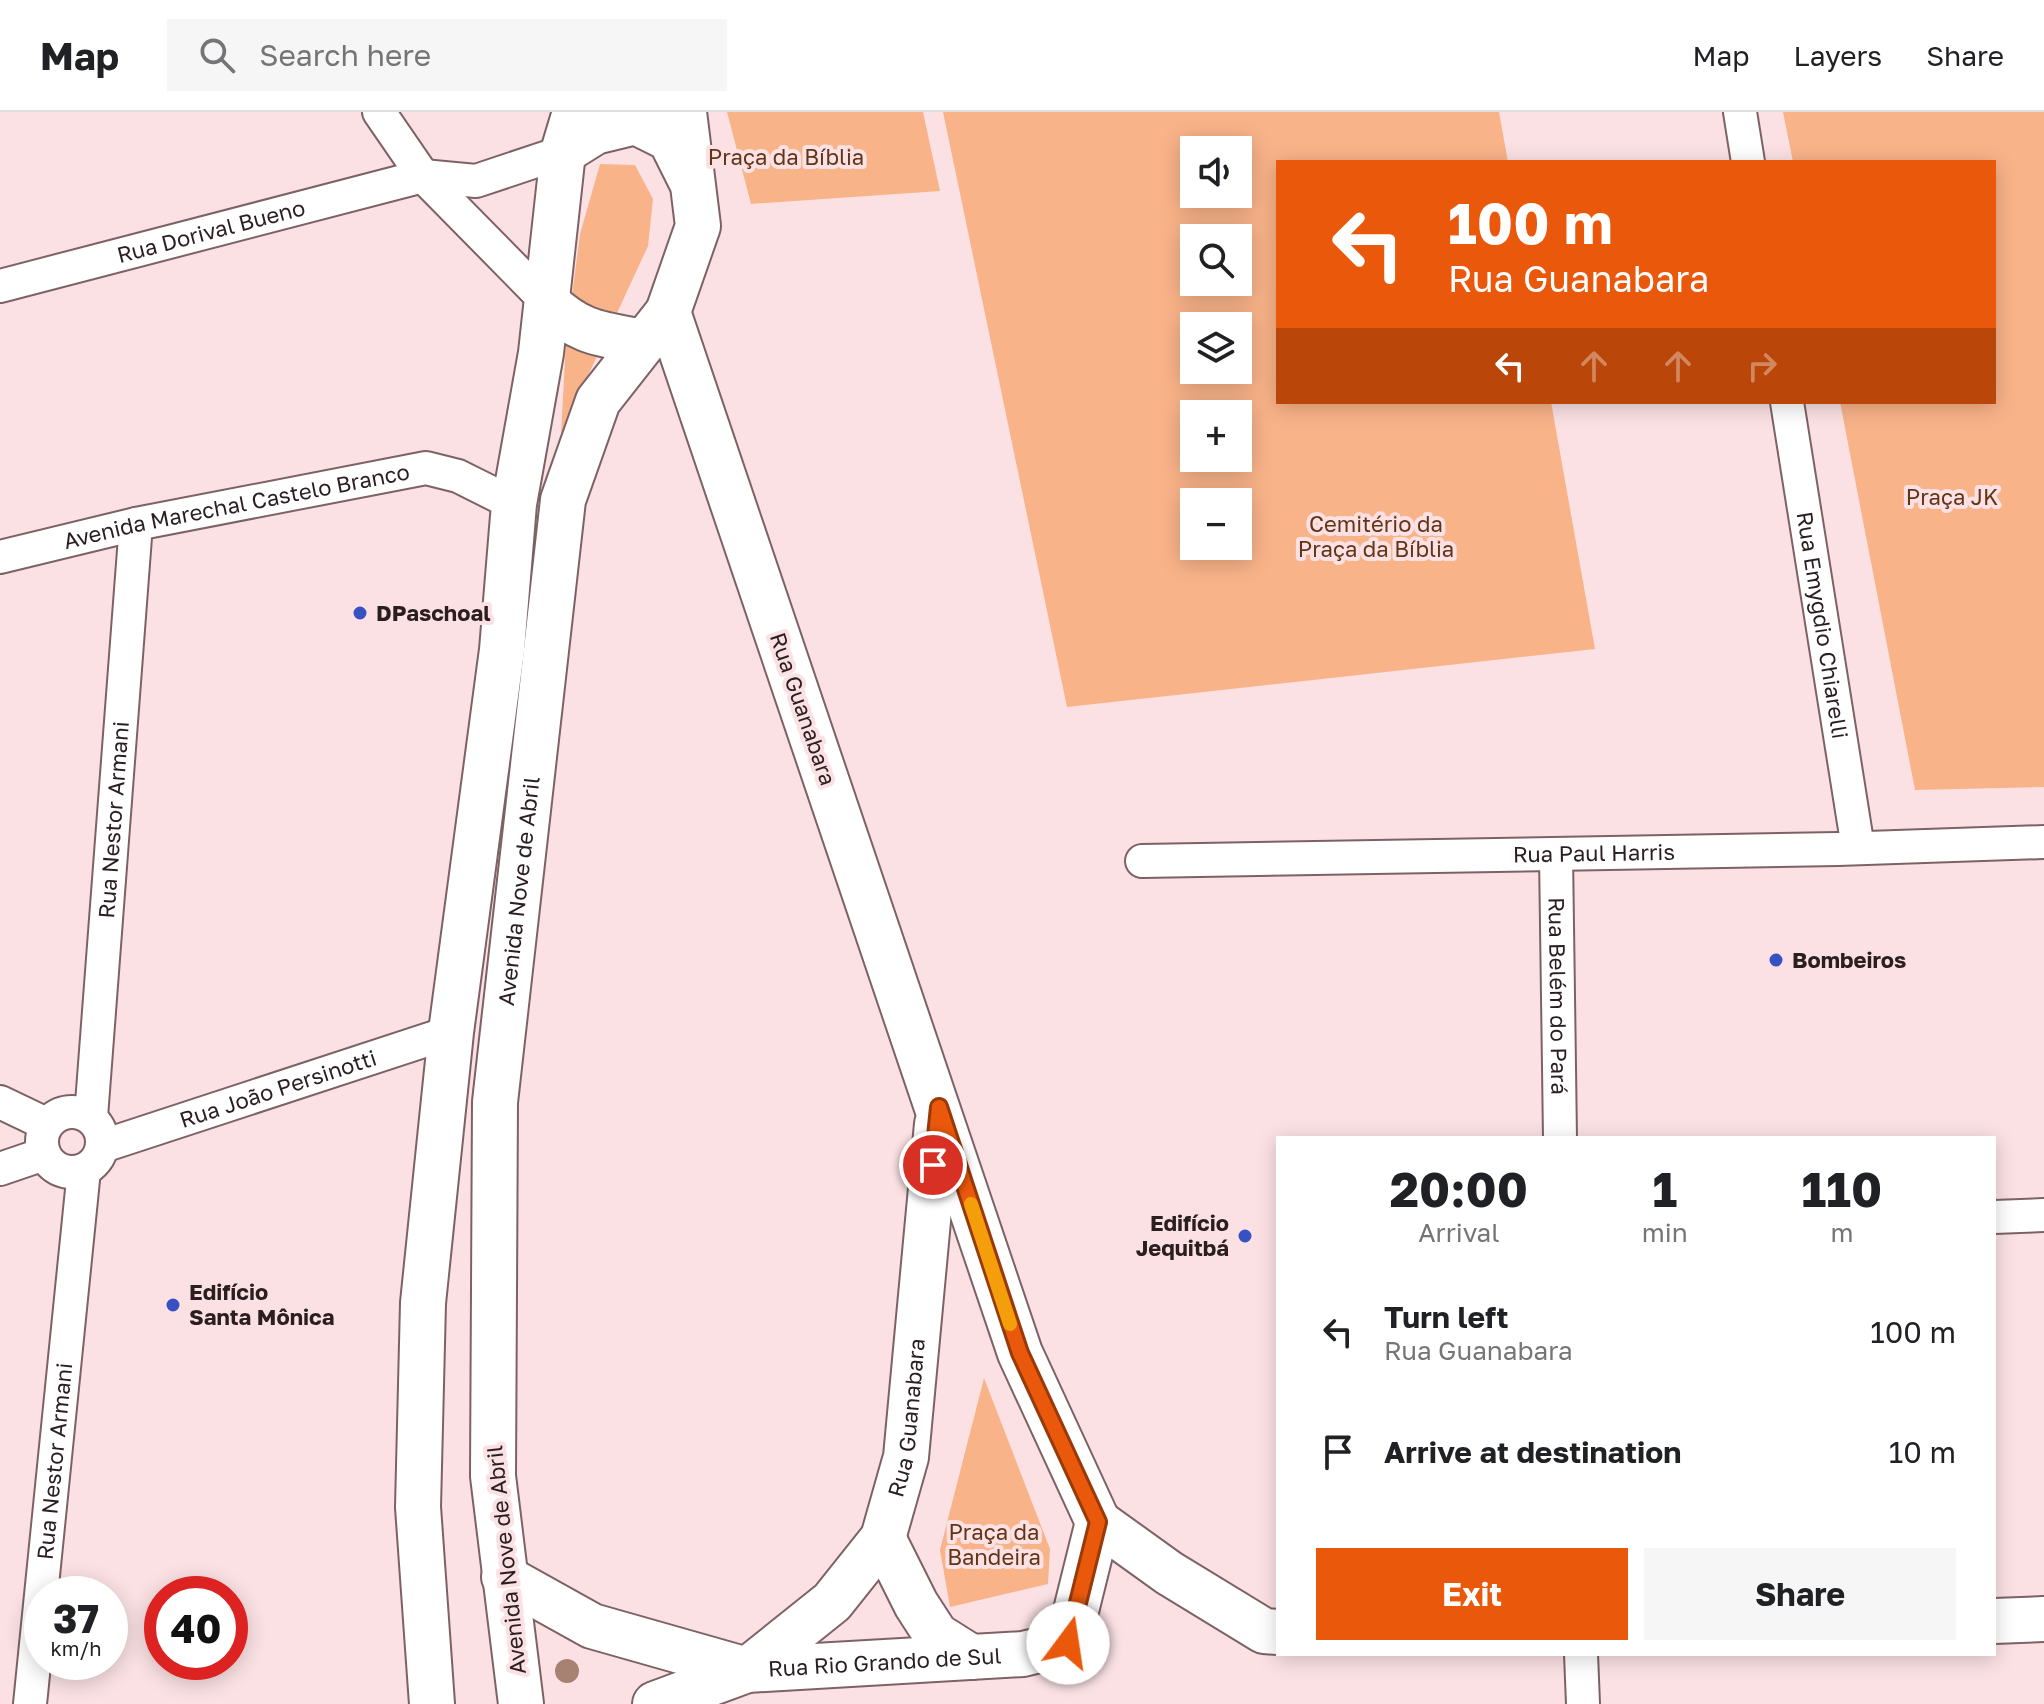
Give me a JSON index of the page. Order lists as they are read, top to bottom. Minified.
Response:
{"streets":{"main road":["Rua Guanabara","Avenida Nove de Abril","Rua Rio Grando de Sul"],"street":["Rua Dorival Bueno","Avenida Marechal Castelo Branco","Rua Emygdio Chiarelli","Rua Nestor Armani","Rua Paul Harris","Rua Belém do Pará","Rua João Persinotti"]},"crossings":[["Rua Dorival Bueno","Avenida Nove de Abril"],["Avenida Marechal Castelo Branco","Rua Nestor Armani"],["Avenida Marechal Castelo Branco","Avenida Nove de Abril"],["Rua Emygdio Chiarelli","Rua Paul Harris"],["Rua Guanabara","Avenida Nove de Abril"],["Rua Guanabara","Rua Rio Grando de Sul"],["Rua Nestor Armani","Rua João Persinotti"],["Rua Paul Harris","Rua Belém do Pará"],["Avenida Nove de Abril","Rua João Persinotti"],["Avenida Nove de Abril","Rua Rio Grando de Sul"]],"parks":["Praça da Bíblia","Praça JK","Cemitério da Praça da Bíblia","Praça da Bandeira"],"places":["DPaschoal","Bombeiros","Edifício Jequitbá","Edifício Santa Mônica"],"page":{"header":"Map","search":"Search here","nav":["Map","Layers","Share"],"map_buttons":["+","−"],"turn":["100 m","Rua Guanabara"],"eta":["20:00","Arrival","1","min","110","m"],"list":[{"name":"Turn left","note":"Rua Guanabara","value":"100 m"},{"name":"Arrive at destination","value":"10 m"}],"buttons":["Exit","Share"],"speed":"37 km/h","limit":"40"}}
